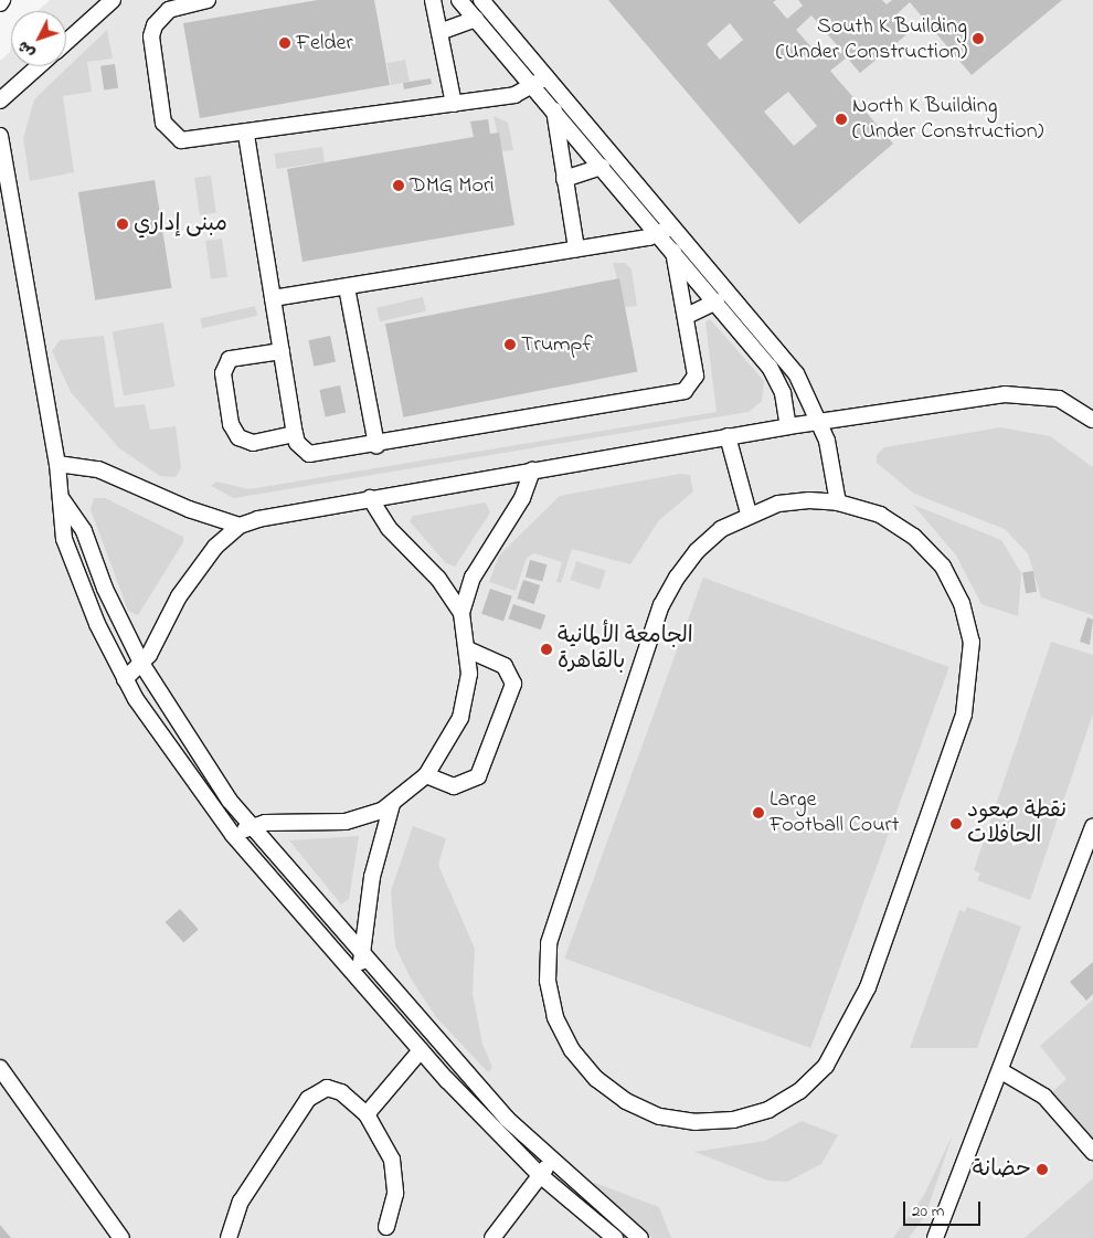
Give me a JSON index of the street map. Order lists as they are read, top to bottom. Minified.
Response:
{"places":["South K Building (Under Construction)","Felder","North K Building (Under Construction)","DMG Mori","مبنى إداري","Trumpf","الجامعة الألمانية بالقاهرة","Large Football Court","نقطة صعود الحافلات","حضانة"],"scale_bar":"20 m","north":"bottom left"}
